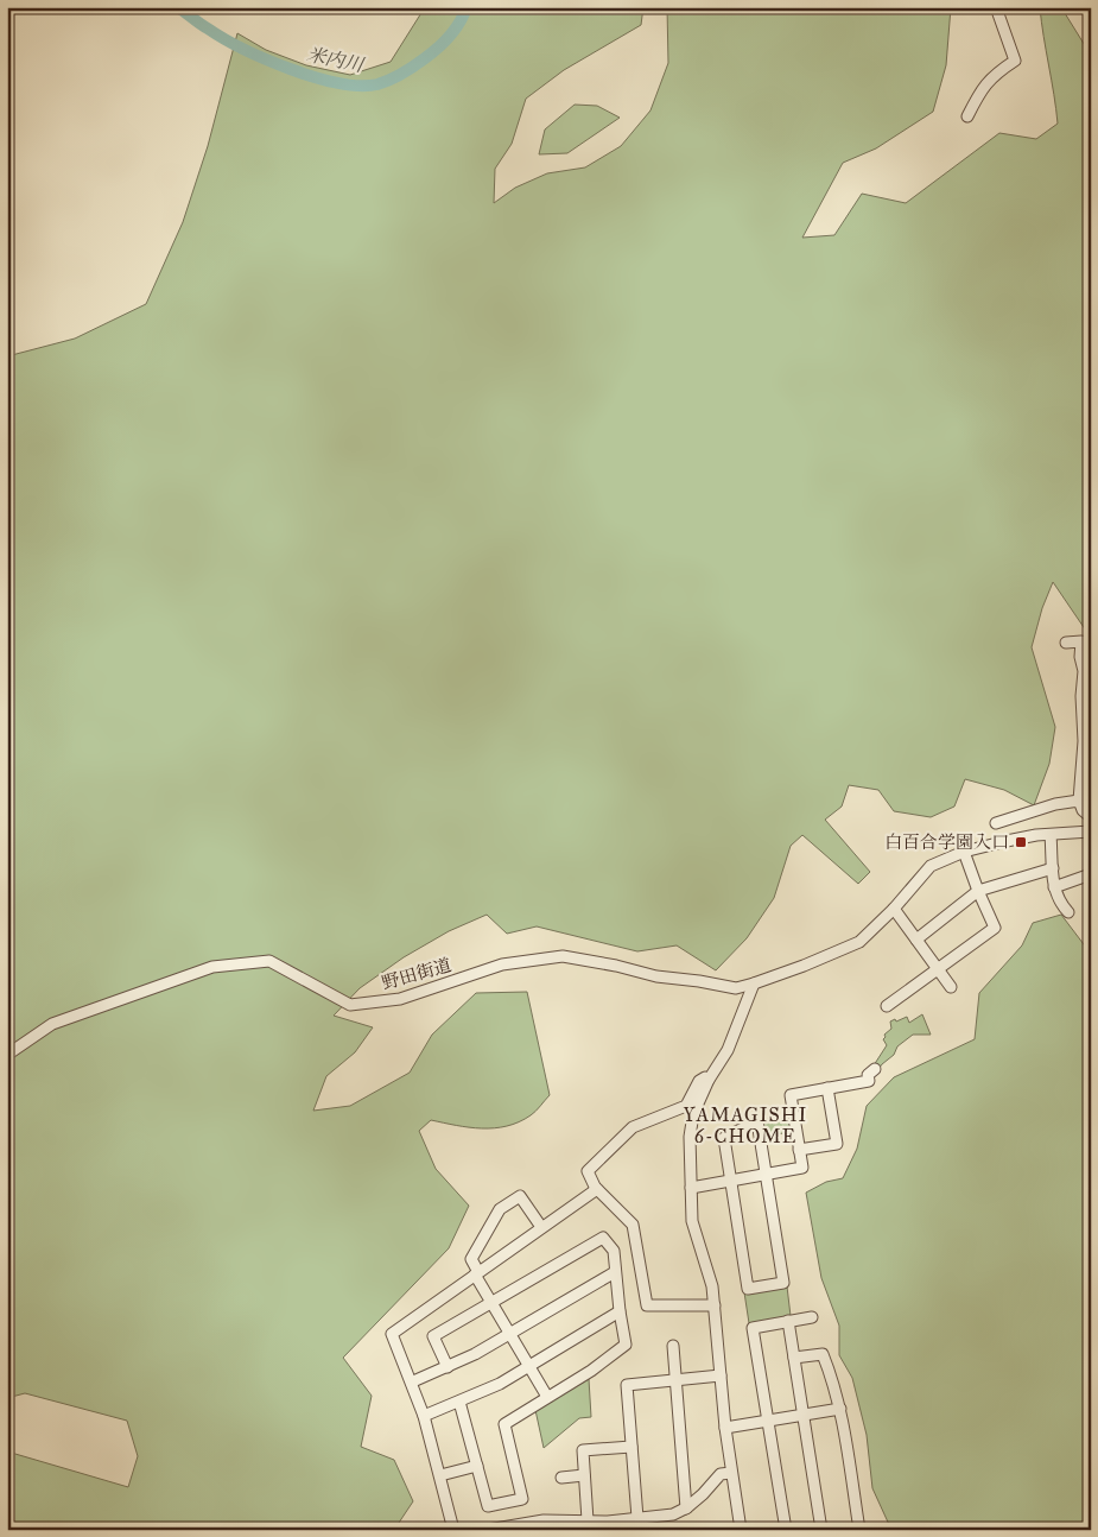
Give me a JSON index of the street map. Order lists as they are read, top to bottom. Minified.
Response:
{"streets":{"street":["野田街道"]},"districts":["YAMAGISHI 6-CHOME"],"water":["米内川"],"places":{"transit":["白百合学園入口"]}}
